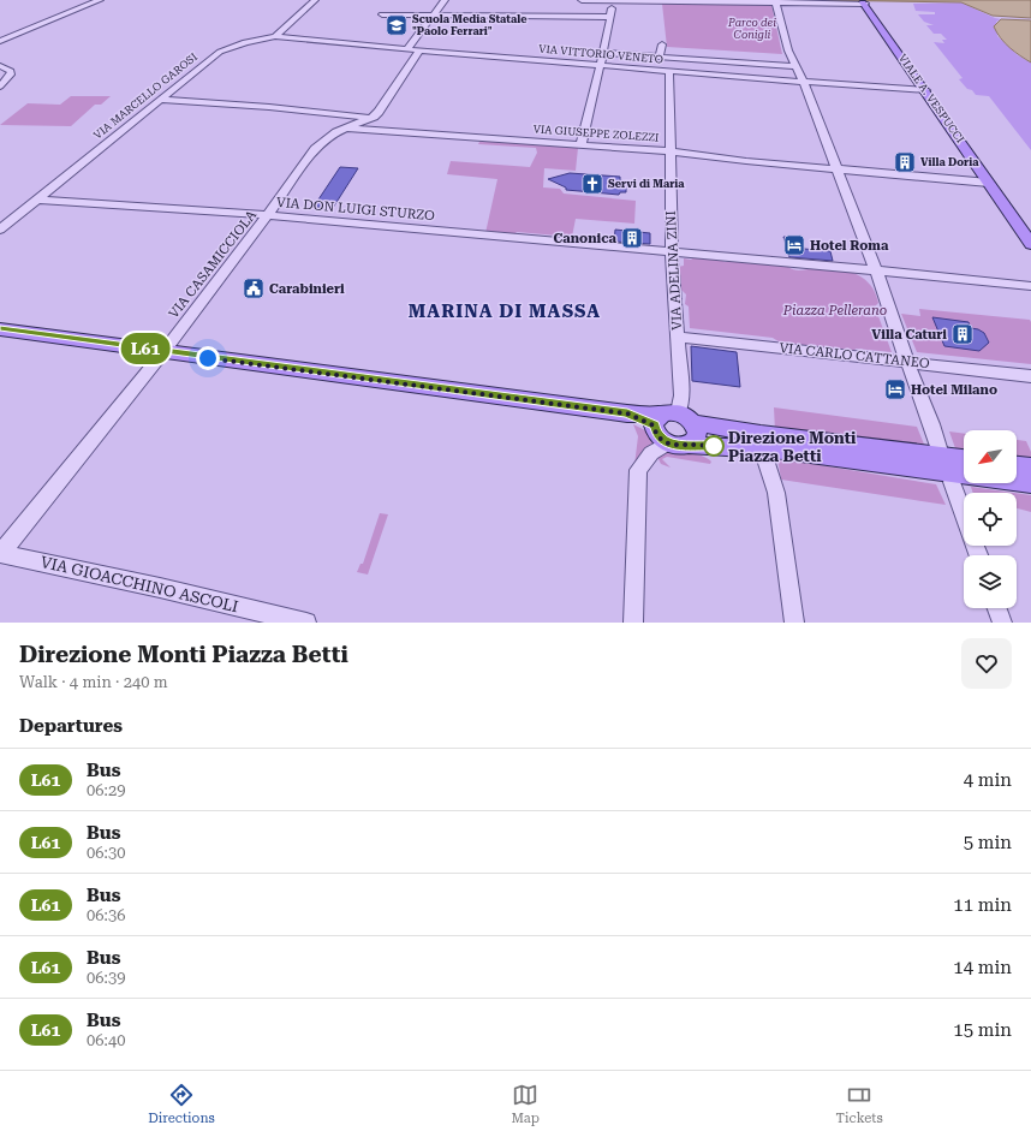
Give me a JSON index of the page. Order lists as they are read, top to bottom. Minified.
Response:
{"streets":{"main road":["VIALE A. VESPUCCI"],"street":["VIA VITTORIO VENETO","VIA MARCELLO GAROSI","VIA GIUSEPPE ZOLEZZI","VIA DON LUIGI STURZO","VIA CASAMICCIOLA","VIA ADELINA ZINI","VIA CARLO CATTANEO","VIA GIOACCHINO ASCOLI"]},"crossings":[["VIA VITTORIO VENETO","VIA MARCELLO GAROSI"],["VIA VITTORIO VENETO","VIALE A. VESPUCCI"],["VIA VITTORIO VENETO","VIA CASAMICCIOLA"],["VIA VITTORIO VENETO","VIA ADELINA ZINI"],["VIA MARCELLO GAROSI","VIA DON LUIGI STURZO"],["VIALE A. VESPUCCI","VIA GIUSEPPE ZOLEZZI"],["VIA GIUSEPPE ZOLEZZI","VIA CASAMICCIOLA"],["VIA GIUSEPPE ZOLEZZI","VIA ADELINA ZINI"],["VIA DON LUIGI STURZO","VIA CASAMICCIOLA"],["VIA DON LUIGI STURZO","VIA ADELINA ZINI"],["VIA CASAMICCIOLA","VIA GIOACCHINO ASCOLI"],["VIA ADELINA ZINI","VIA CARLO CATTANEO"]],"districts":["MARINA DI MASSA"],"parks":["Parco dei Conigli","Piazza Pellerano"],"places":{"school or university":["Scuola Media Statale \"Paolo Ferrari\""],"building":["Villa Doria","Canonica","Villa Caturi"],"church":["Servi di Maria"],"hotel":["Hotel Roma","Hotel Milano"],"public building":["Carabinieri"],"other":["Direzione Monti Piazza Betti"]},"lines":["bus line L61"],"north":"bottom left","page":{"on_map":"L61","heading":[["Direzione Monti Piazza Betti","Walk · 4 min · 240 m"],"Departures"],"list":[{"mark":"L61","name":"Bus","note":"06:29","value":"4 min"},{"mark":"L61","name":"Bus","note":"06:30","value":"5 min"},{"mark":"L61","name":"Bus","note":"06:36","value":"11 min"},{"mark":"L61","name":"Bus","note":"06:39","value":"14 min"},{"mark":"L61","name":"Bus","note":"06:40","value":"15 min"}],"tabs":["Directions","Map","Tickets"]}}
